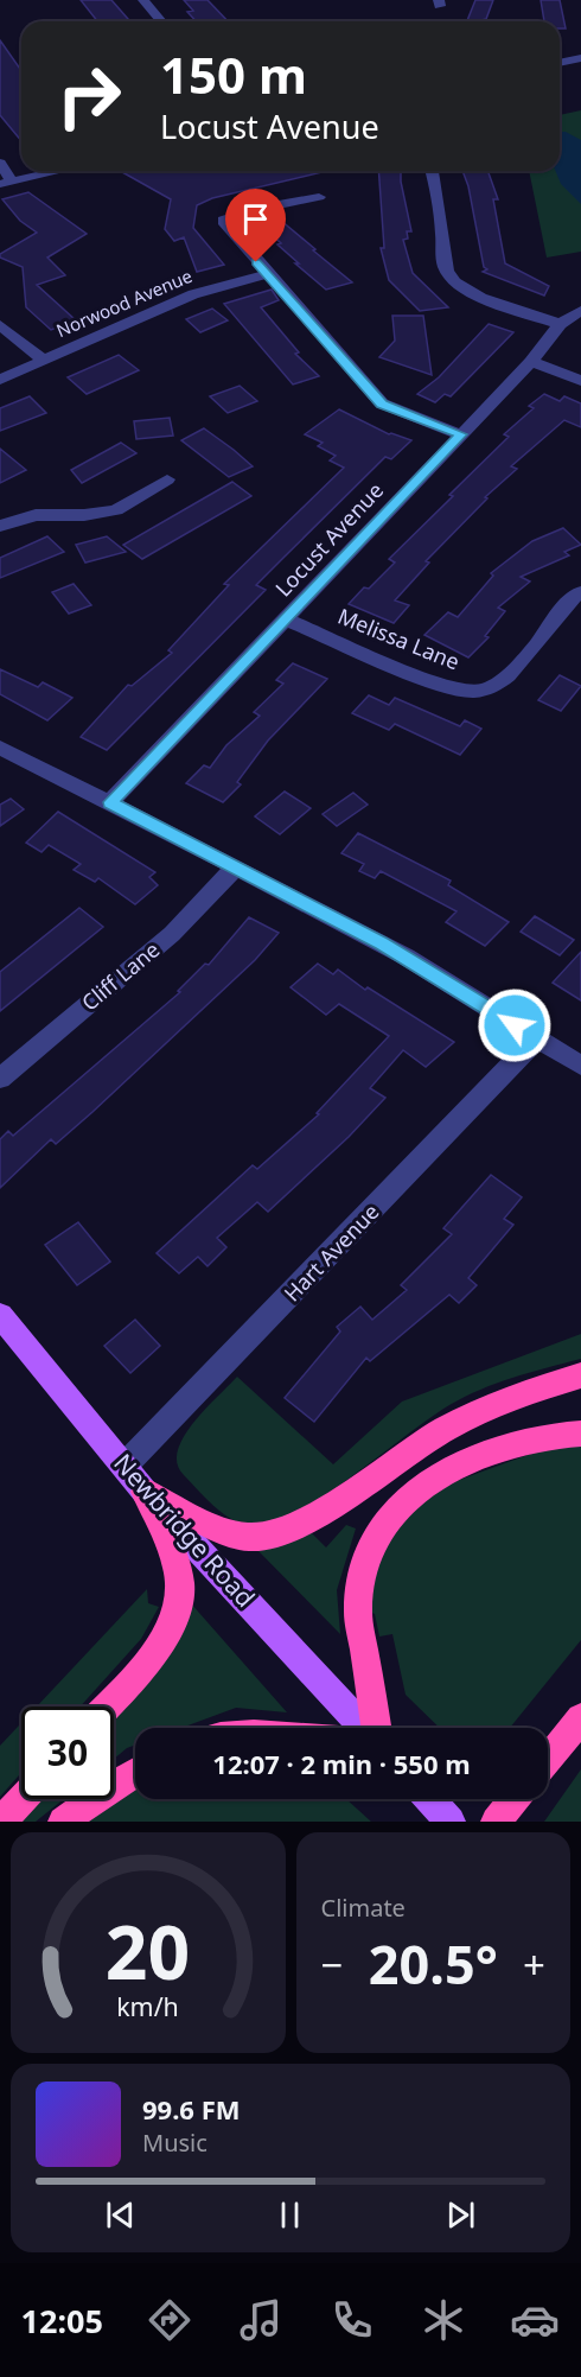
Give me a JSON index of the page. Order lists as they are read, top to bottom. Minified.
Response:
{"streets":{"main road":["Newbridge Road"],"street":["Norwood Avenue","Locust Avenue","Melissa Lane","Cliff Lane","Hart Avenue"]},"crossings":[["Locust Avenue","Melissa Lane"],["Hart Avenue","Newbridge Road"]],"page":{"turn":["150 m","Locust Avenue"],"limit":"30","trip":"12:07 · 2 min · 550 m","tile":"Climate","heat":["−","20.5°","+"],"song":["99.6 FM","Music"],"tabs":"12:05","gauge":["20","km/h"]}}
